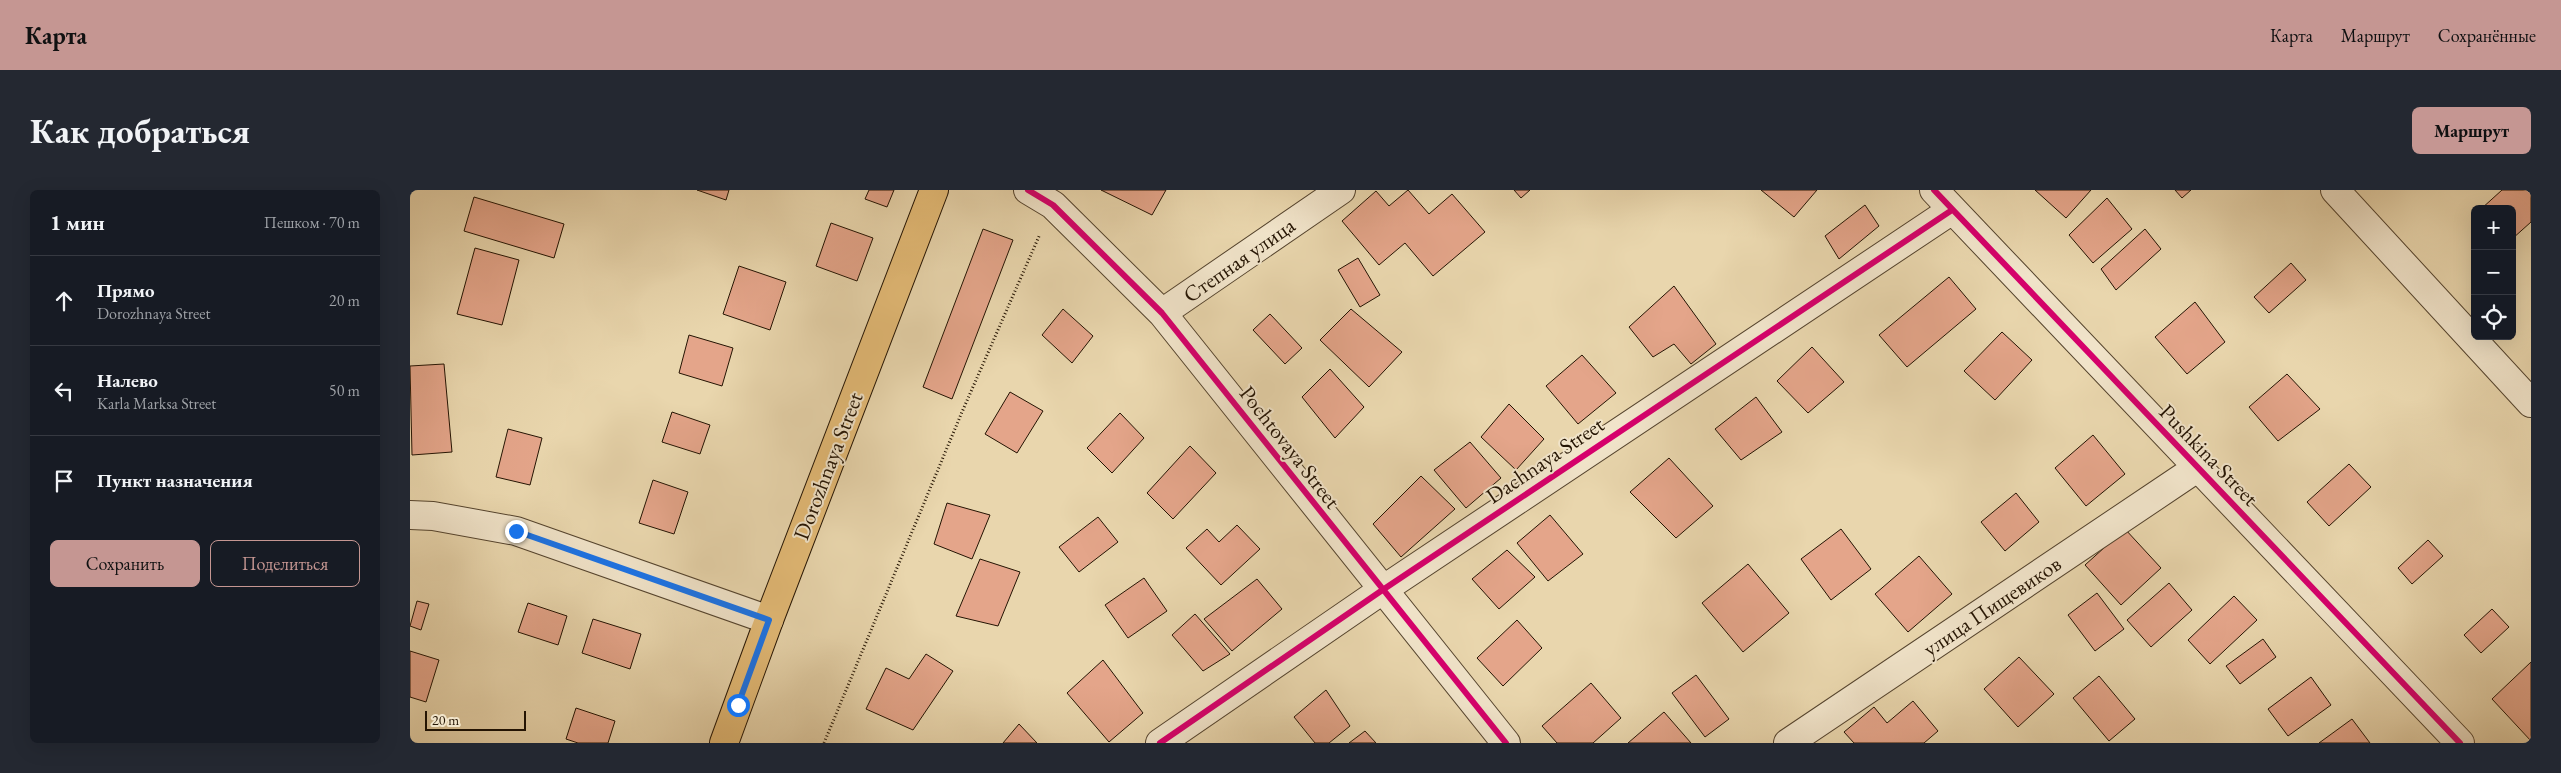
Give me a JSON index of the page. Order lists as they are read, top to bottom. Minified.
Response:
{"streets":{"main road":["Dorozhnaya Street"],"street":["Степная улица","Pochtovaya Street","Pushkina Street","Dachnaya Street","улица Пищевиков"]},"crossings":[["Степная улица","Pochtovaya Street"],["Pochtovaya Street","Dachnaya Street"],["Pushkina Street","Dachnaya Street"],["Pushkina Street","улица Пищевиков"]],"scale_bar":"20 m","page":{"header":"Карта","nav":["Карта","Маршрут","Сохранённые"],"buttons":["Маршрут",["Сохранить","Поделиться"]],"title":"Как добраться","heading":["1 мин","Пешком · 70 m"],"map_buttons":["+","−"],"list":[["Прямо","Dorozhnaya Street","20 m"],["Налево","Karla Marksa Street","50 m"],"Пункт назначения"],"scale":"20 m"}}
